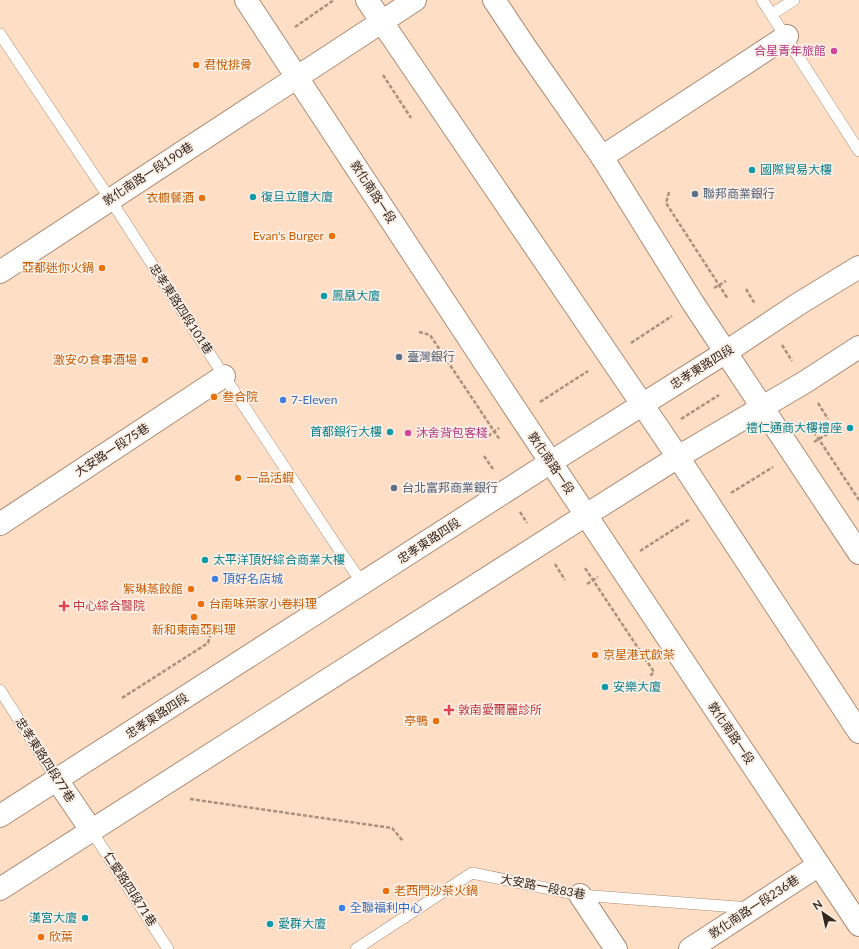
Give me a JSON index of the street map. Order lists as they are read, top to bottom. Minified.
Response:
{"streets":{"main road":["敦化南路一段190巷","敦化南路一段","忠孝東路四段","大安路一段75巷","忠孝東路四段77巷","敦化南路一段236巷"],"lane":["忠孝東路四段101巷","大安路一段83巷","仁愛路四段71巷"]},"crossings":[["敦化南路一段190巷","敦化南路一段"],["敦化南路一段190巷","忠孝東路四段101巷"],["敦化南路一段","忠孝東路四段"],["敦化南路一段","敦化南路一段236巷"],["忠孝東路四段101巷","忠孝東路四段"],["忠孝東路四段101巷","大安路一段75巷"],["忠孝東路四段","忠孝東路四段77巷"],["忠孝東路四段77巷","仁愛路四段71巷"],["大安路一段83巷","敦化南路一段236巷"]],"places":{"other":["合星青年旅館","君悅排骨","國際貿易大樓","聯邦商業銀行","復旦立體大廈","衣櫥餐酒","Evan's Burger","亞都迷你火鍋","鳳凰大廈","臺灣銀行","激安の食事酒場","叁合院","7-Eleven","禮仁通商大樓禮座","首都銀行大樓","沐舍背包客棧","一品活蝦","台北富邦商業銀行","太平洋頂好綜合商業大樓","頂好名店城","紫琳蒸餃館","台南味葉家小卷料理","新和東南亞料理","京星港式飲茶","安樂大廈","亭鴨","老西門沙茶火鍋","全聯福利中心","漢宮大廈","愛群大廈","欣葉"],"health":["中心綜合醫院","敦南愛爾麗診所"]},"north":"top left"}
